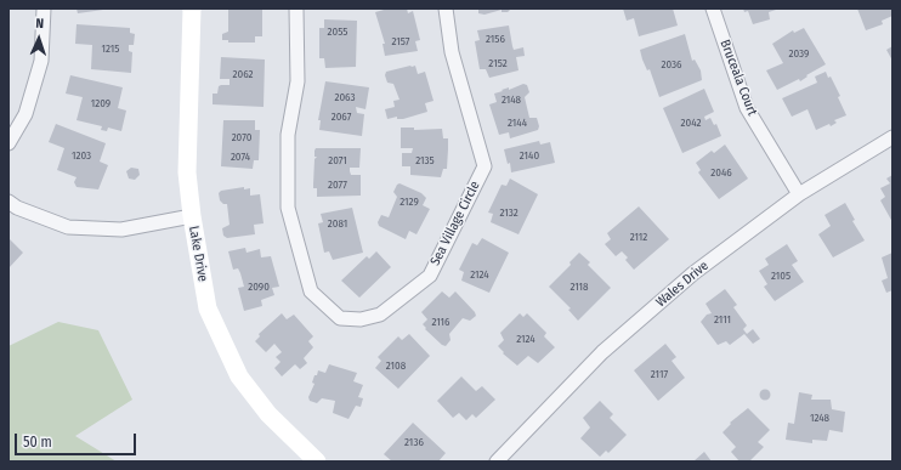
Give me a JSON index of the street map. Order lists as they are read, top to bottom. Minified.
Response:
{"streets":{"street":["Bruceala Court","Sea Village Circle","Lake Drive","Wales Drive"]},"crossings":[["Bruceala Court","Wales Drive"]],"house_numbers":["2055","2156","2157","1215","2039","2152","2036","2062","2063","2148","1209","2067","2144","2042","2070","1203","2140","2074","2071","2135","2046","2077","2129","2132","2081","2112","2124","2105","2090","2118","2111","2116","2124","2108","2117","1248","2136"],"scale_bar":"50 m","north":"top"}
